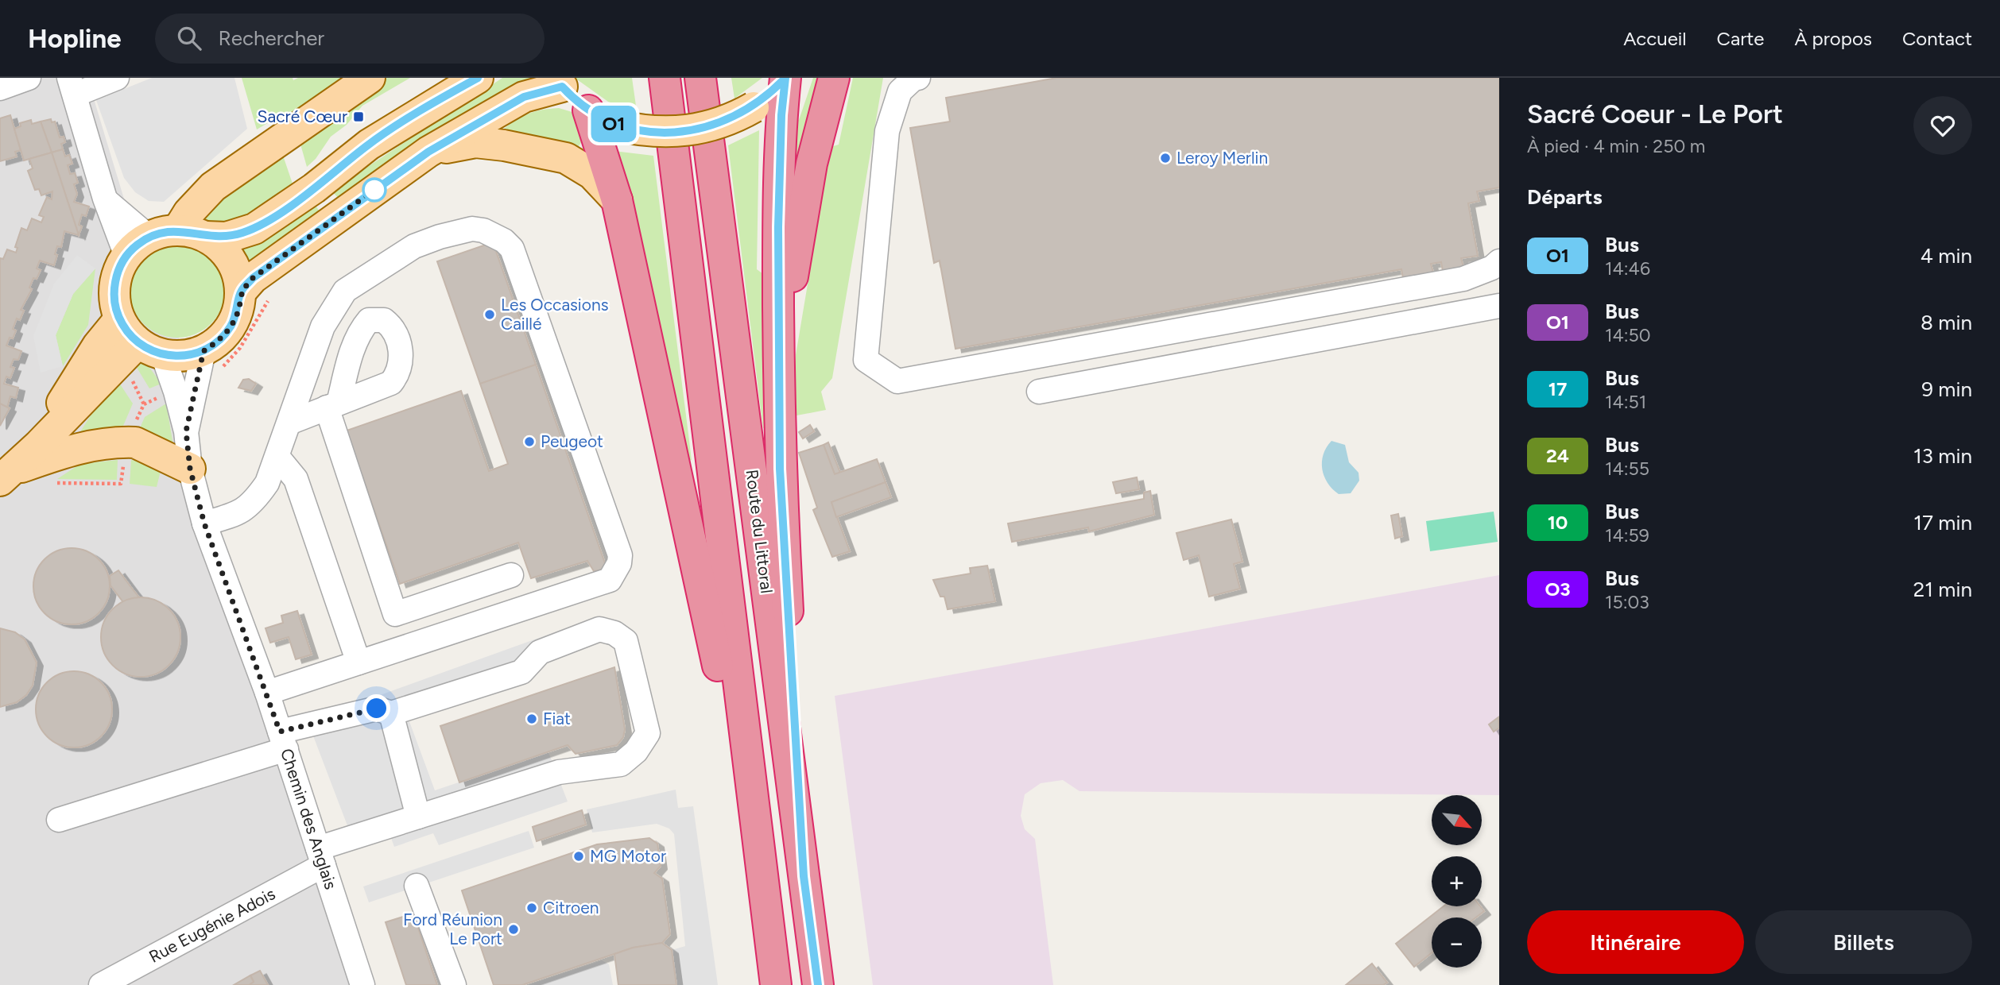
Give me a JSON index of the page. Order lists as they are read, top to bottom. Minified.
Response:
{"streets":{"highway":["Route du Littoral"],"street":["Chemin des Anglais","Rue Eugénie Adois"]},"crossings":[["Chemin des Anglais","Rue Eugénie Adois"]],"places":{"transit":["Sacré Cœur"],"other":["Leroy Merlin","Les Occasions Caillé","Peugeot","Fiat","MG Motor","Citroen","Ford Réunion Le Port"]},"lines":["bus line O1"],"north":"bottom right","page":{"header":"Hopline","search":"Rechercher","nav":["Accueil","Carte","À propos","Contact"],"on_map":"O1","heading":[["Sacré Coeur - Le Port","À pied · 4 min · 250 m"],"Départs"],"list":[{"mark":"O1","name":"Bus","note":"14:46","value":"4 min"},{"mark":"O1","name":"Bus","note":"14:50","value":"8 min"},{"mark":"17","name":"Bus","note":"14:51","value":"9 min"},{"mark":"24","name":"Bus","note":"14:55","value":"13 min"},{"mark":"10","name":"Bus","note":"14:59","value":"17 min"},{"mark":"O3","name":"Bus","note":"15:03","value":"21 min"}],"map_buttons":["+","−"],"buttons":["Itinéraire","Billets"]}}
